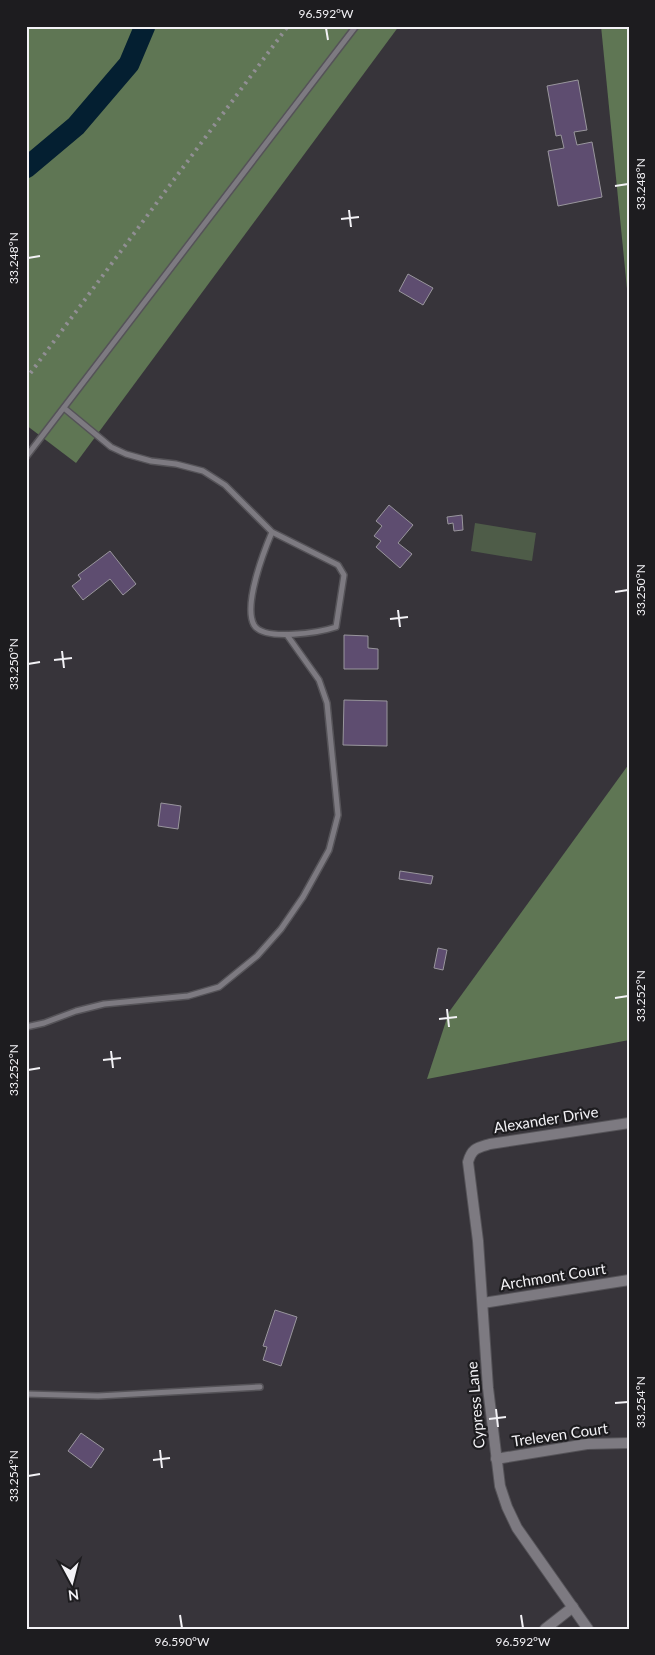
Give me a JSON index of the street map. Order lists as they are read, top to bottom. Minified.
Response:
{"streets":{"street":["Alexander Drive","Archmont Court","Cypress Lane","Treleven Court"]},"crossings":[["Alexander Drive","Cypress Lane"],["Archmont Court","Cypress Lane"],["Cypress Lane","Treleven Court"]],"north":"bottom","coordinates":["96.592°W","33.248°N","33.250°N","33.252°N","33.254°N","96.590°W"]}
